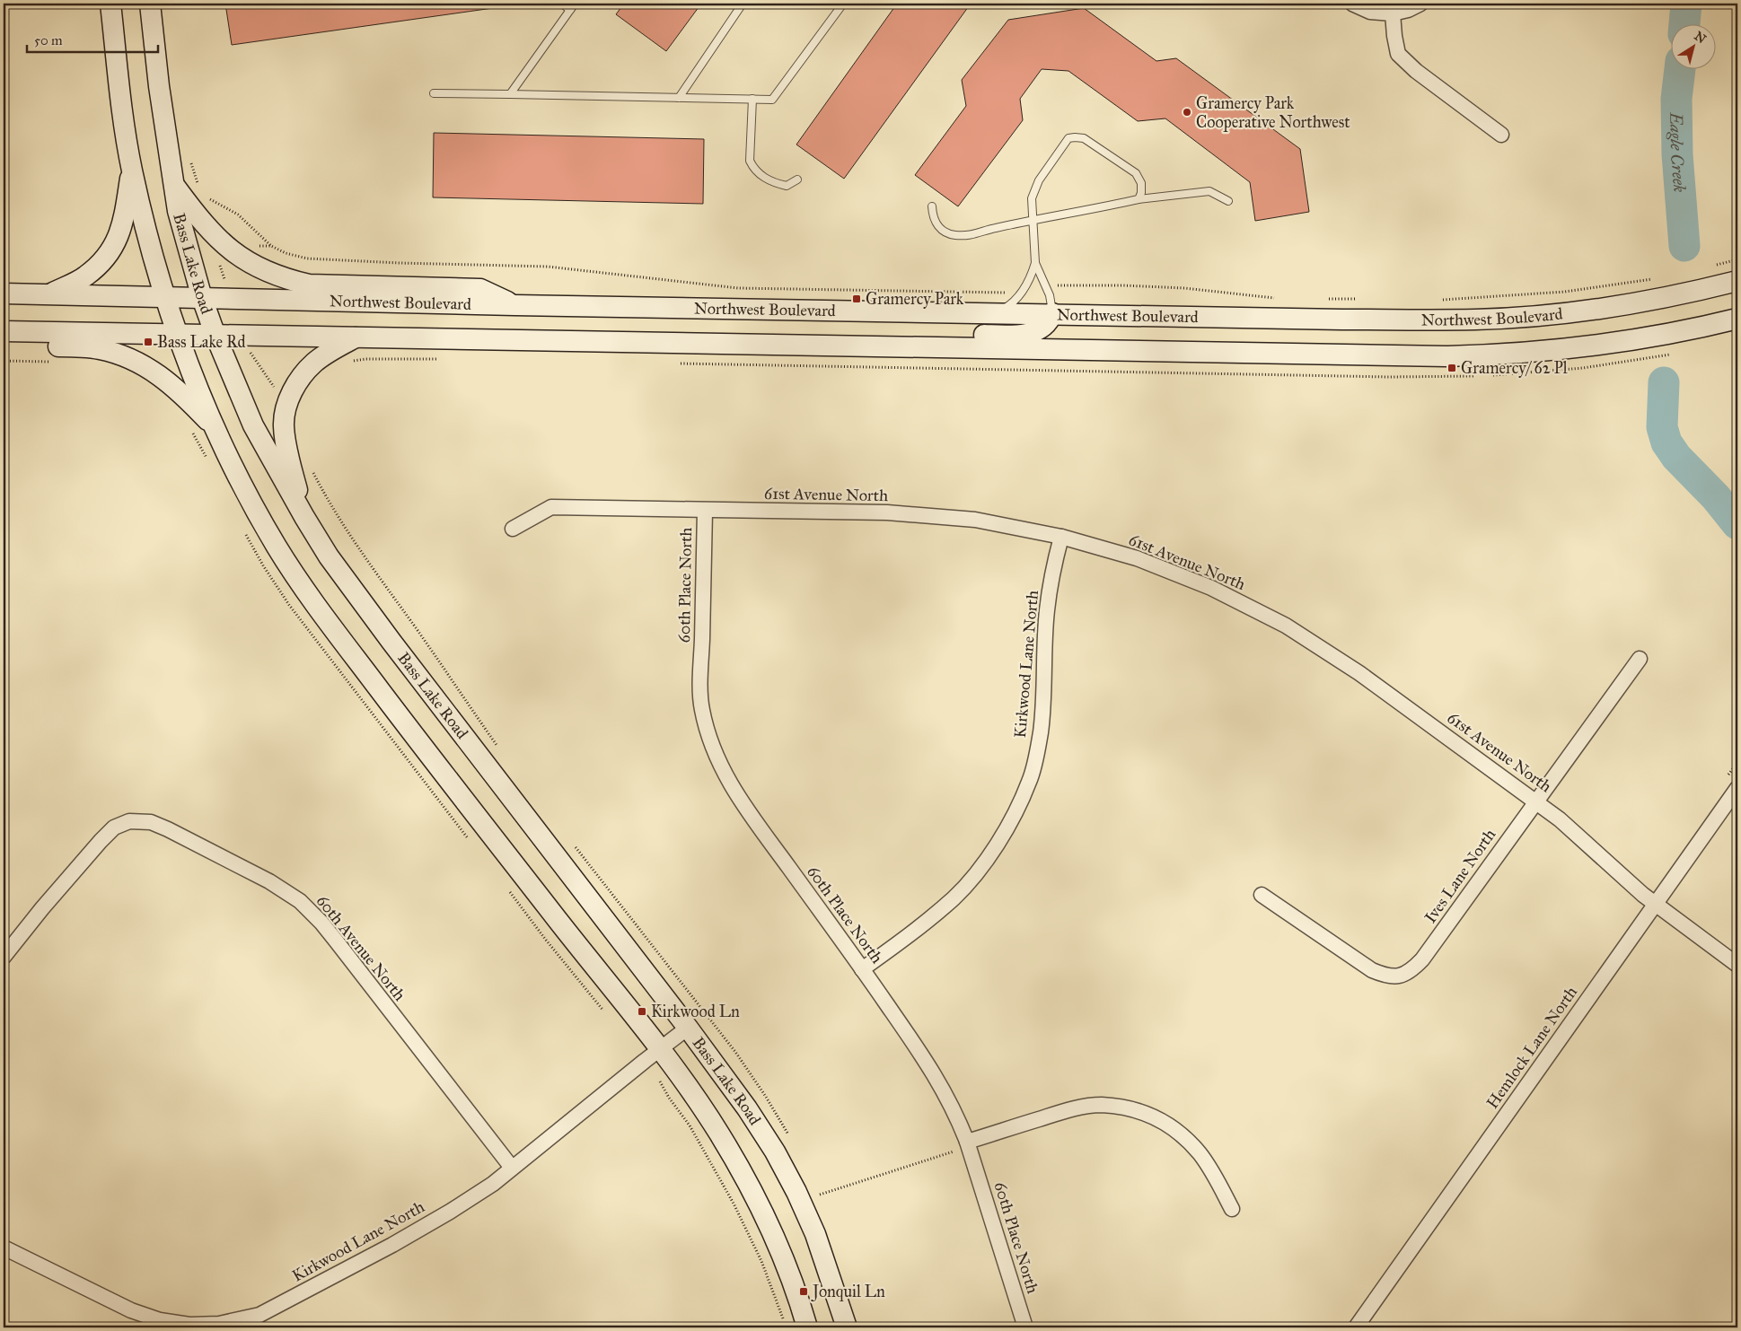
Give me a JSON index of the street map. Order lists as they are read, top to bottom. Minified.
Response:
{"streets":{"main road":["Bass Lake Road","Northwest Boulevard"],"street":["61st Avenue North","60th Place North","Kirkwood Lane North","Ives Lane North","60th Avenue North","Hemlock Lane North"]},"crossings":[["Bass Lake Road","Northwest Boulevard"],["Bass Lake Road","Kirkwood Lane North"],["61st Avenue North","60th Place North"],["61st Avenue North","Kirkwood Lane North"],["61st Avenue North","Ives Lane North"],["61st Avenue North","Hemlock Lane North"],["60th Place North","Kirkwood Lane North"],["Kirkwood Lane North","60th Avenue North"]],"water":["Eagle Creek"],"places":{"other":["Gramercy Park Cooperative Northwest"],"transit":["Gramercy Park","Bass Lake Rd","Gramercy/ 62 Pl","Kirkwood Ln","Jonquil Ln"]},"scale_bar":"50 m","north":"top right"}
